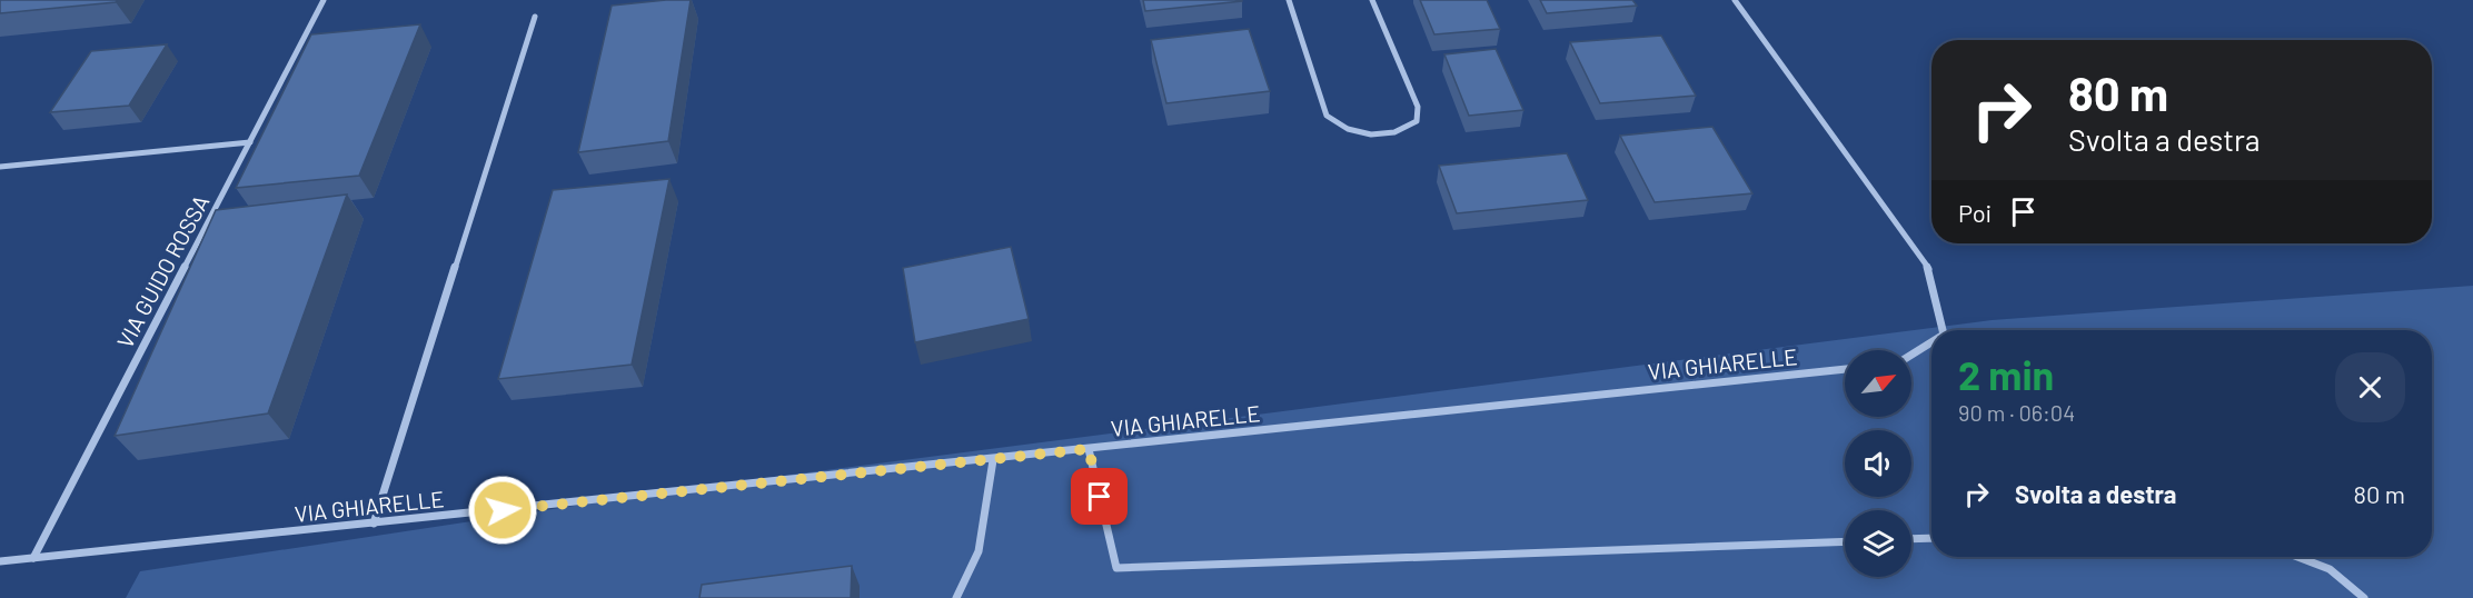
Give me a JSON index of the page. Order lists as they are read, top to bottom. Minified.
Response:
{"streets":{"street":["VIA GUIDO ROSSA","VIA GHIARELLE"]},"crossings":[["VIA GUIDO ROSSA","VIA GHIARELLE"]],"north":"top right","page":{"turn":["80 m","Svolta a destra"],"then":"Poi","heading":["2 min","90 m · 06:04"],"list":[{"name":"Svolta a destra","value":"80 m"}]}}
